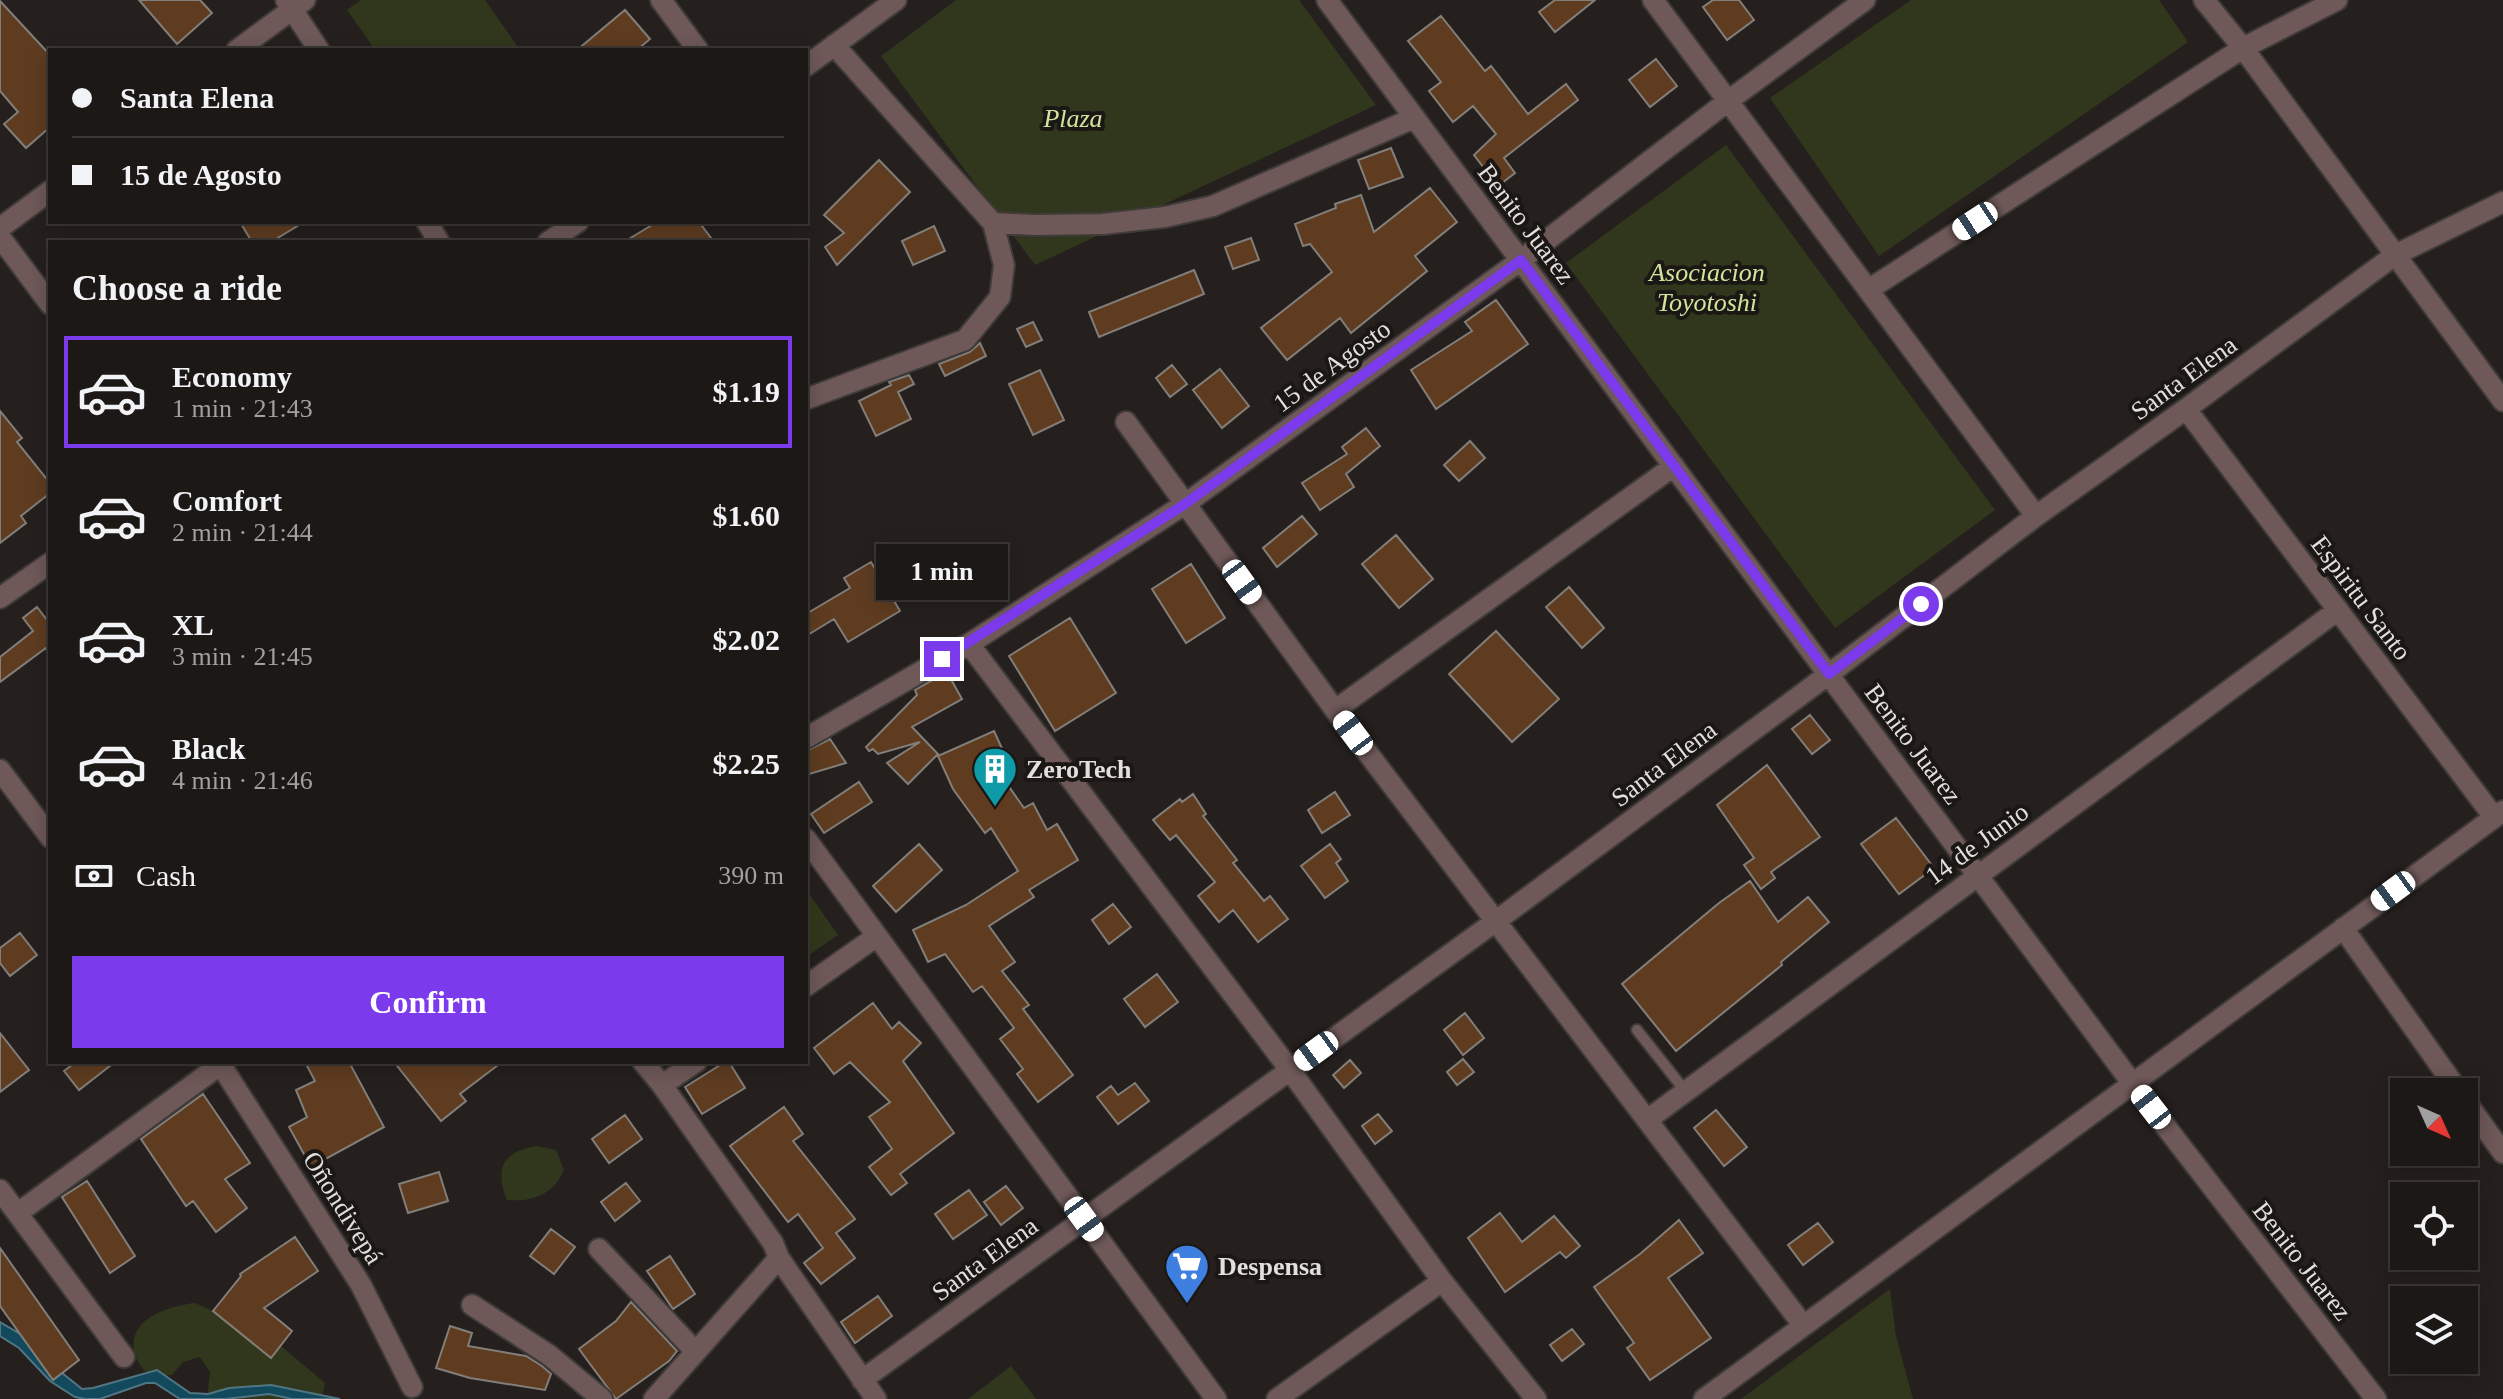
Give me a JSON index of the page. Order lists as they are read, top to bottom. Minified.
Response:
{"streets":{"street":["Benito Juarez","15 de Agosto","Santa Elena","Espiritu Santo","14 de Junio","Oñondivepá"]},"crossings":[["Benito Juarez","15 de Agosto"],["Benito Juarez","Santa Elena"],["Benito Juarez","14 de Junio"],["Santa Elena","Espiritu Santo"],["Espiritu Santo","14 de Junio"]],"parks":["Plaza","Asociacion Toyotoshi"],"places":{"building":["ZeroTech"],"supermarket":["Despensa"]},"north":"bottom right","page":{"banner":["Santa Elena","15 de Agosto"],"heading":"Choose a ride","list":[{"name":"Economy","note":"1 min · 21:43","value":"$1.19"},{"name":"Comfort","note":"2 min · 21:44","value":"$1.60"},{"name":"XL","note":"3 min · 21:45","value":"$2.02"},{"name":"Black","note":"4 min · 21:46","value":"$2.25"}],"bubble":"1 min","pay":["Cash","390 m"],"buttons":"Confirm"}}
